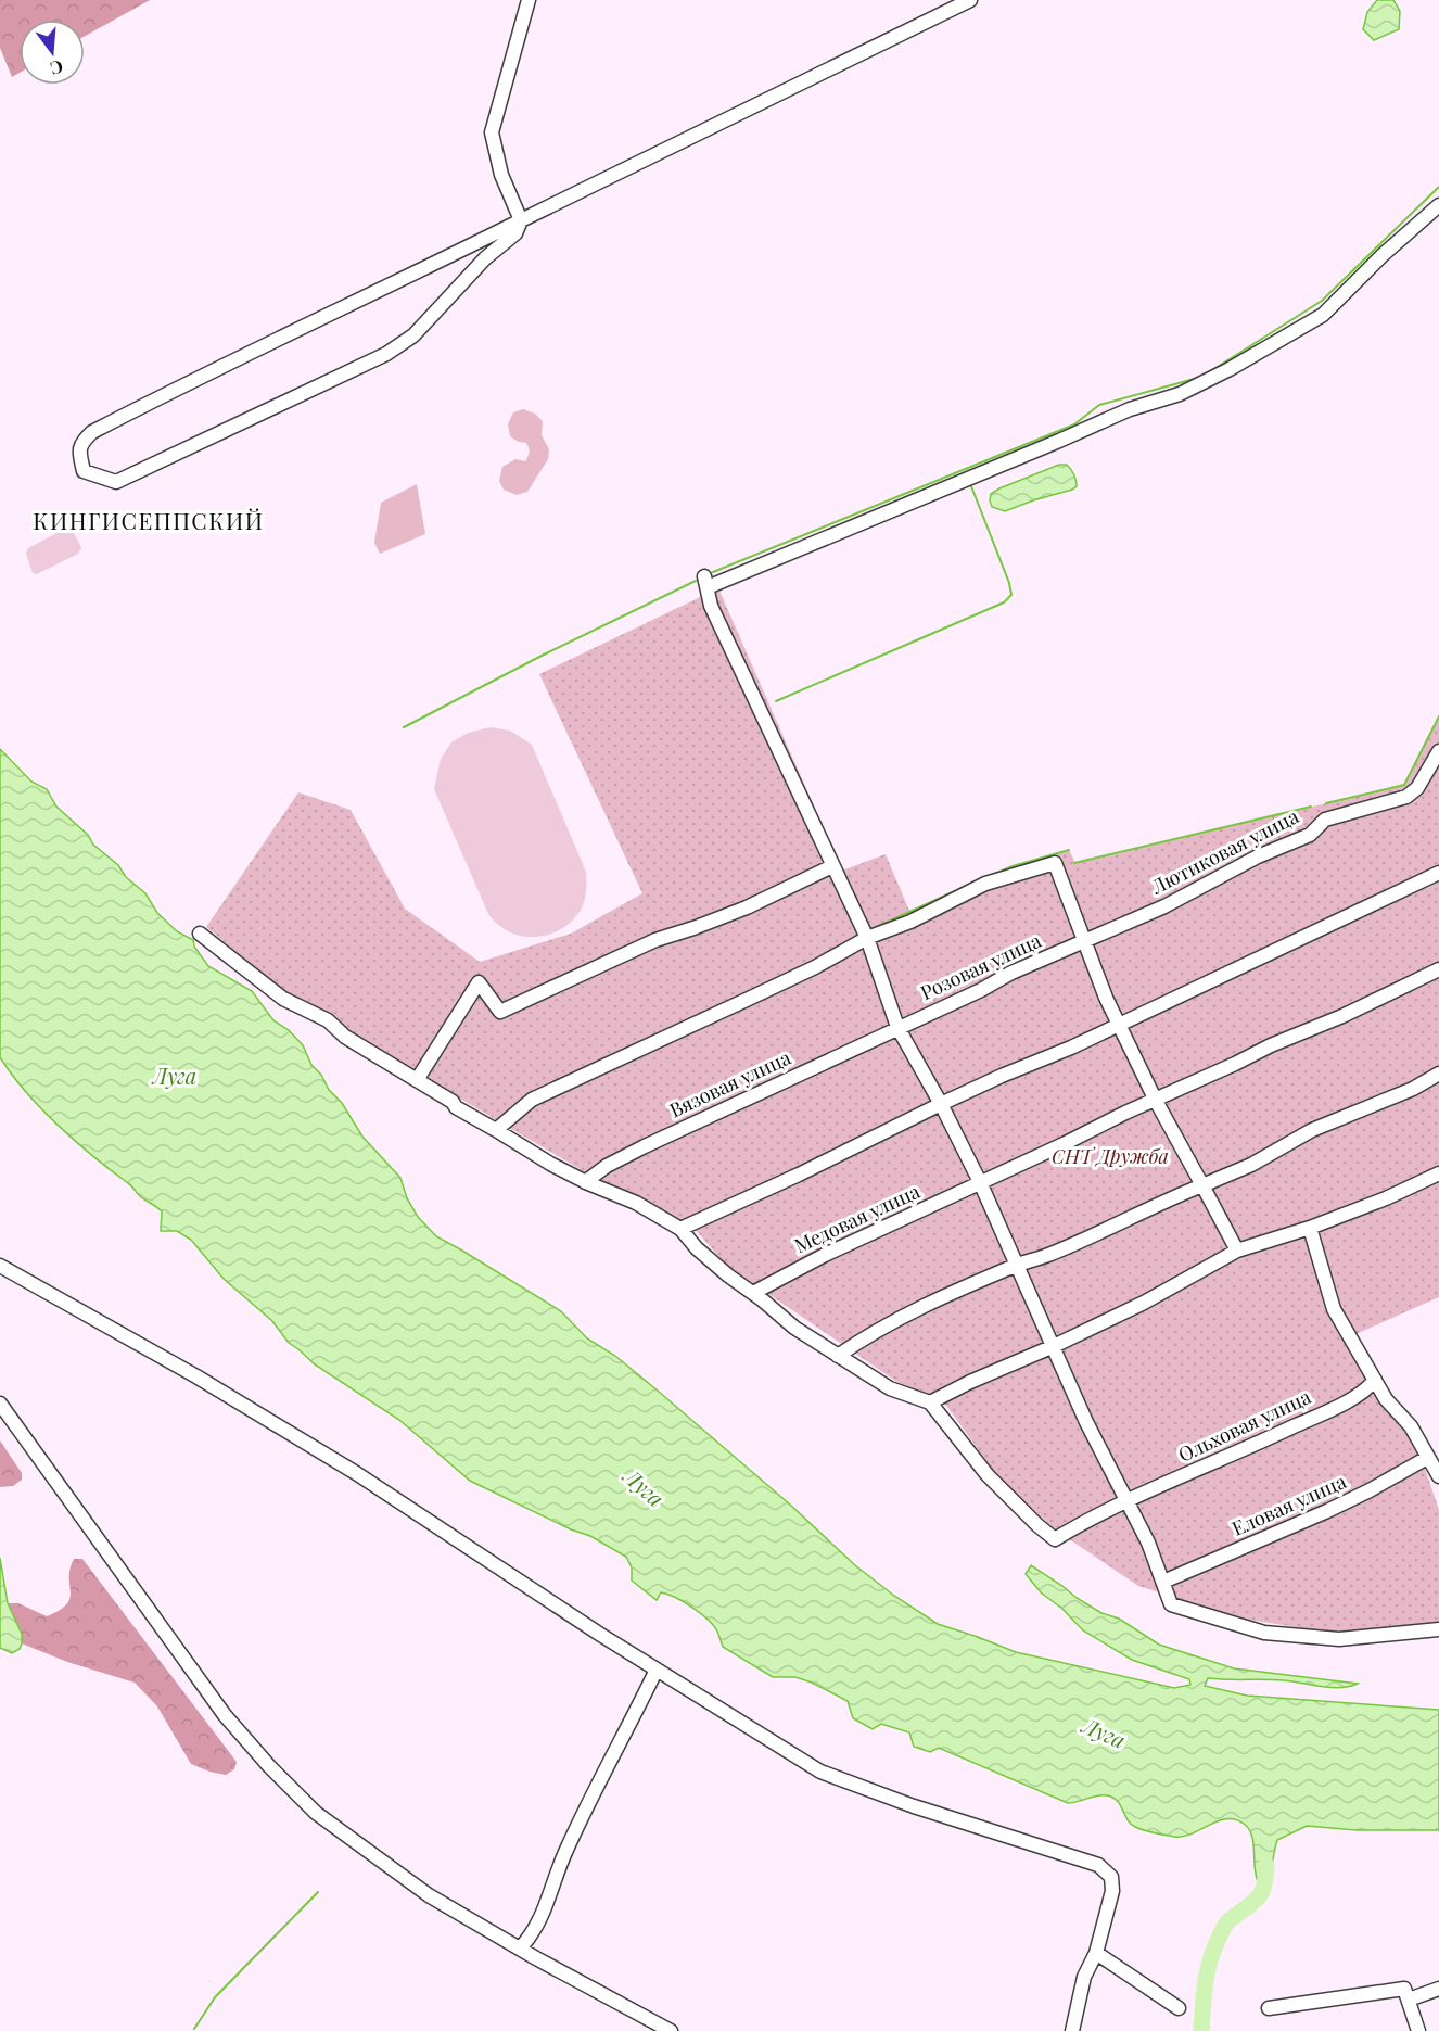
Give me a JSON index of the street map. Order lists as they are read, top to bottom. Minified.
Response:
{"streets":{"street":["Лютиковая улица","Розовая улица","Вязовая улица","Медовая улица","Ольховая улица","Еловая улица"]},"crossings":[["Лютиковая улица","Розовая улица"],["Розовая улица","Вязовая улица"]],"districts":["КИНГИСЕППСКИЙ"],"water":["Луга"],"parks":["СНТ Дружба"],"north":"bottom"}
